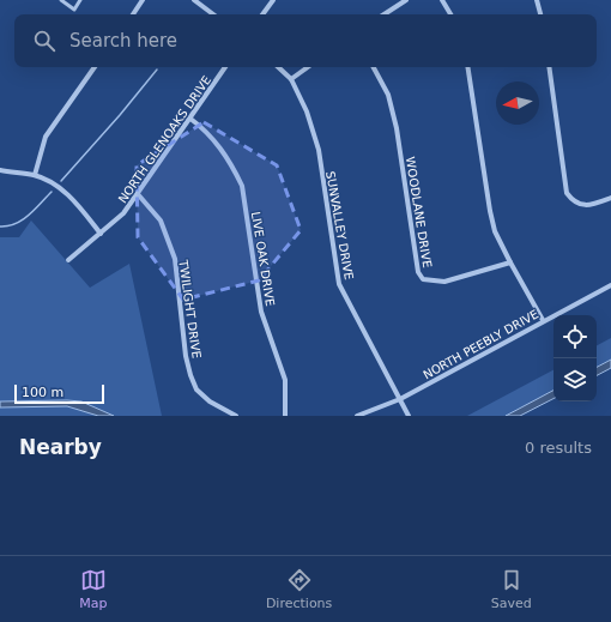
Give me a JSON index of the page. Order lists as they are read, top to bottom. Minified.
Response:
{"streets":{"street":["NORTH GLENOAKS DRIVE","WOODLANE DRIVE","SUNVALLEY DRIVE","LIVE OAK DRIVE","TWILIGHT DRIVE","NORTH PEEBLY DRIVE"]},"crossings":[["NORTH GLENOAKS DRIVE","LIVE OAK DRIVE"],["NORTH GLENOAKS DRIVE","TWILIGHT DRIVE"],["SUNVALLEY DRIVE","NORTH PEEBLY DRIVE"]],"scale_bar":"100 m","north":"left","page":{"search":"Search here","scale":"100 m","heading":["Nearby","0 results"],"nav":["Map","Directions","Saved"]}}
